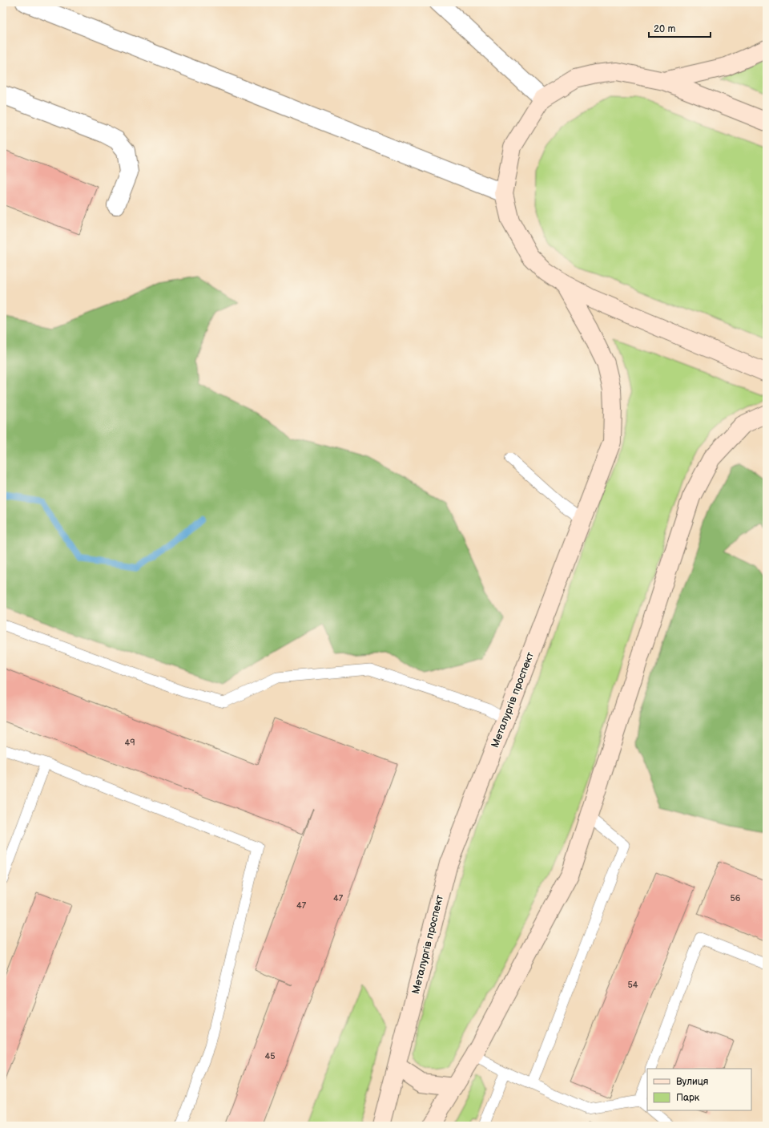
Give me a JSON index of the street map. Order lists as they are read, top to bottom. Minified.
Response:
{"streets":{"street":["Металургів проспект"]},"house_numbers":["49","47","56","47","54","45"],"legend":["Вулиця","Парк"],"scale_bar":"20 m"}
